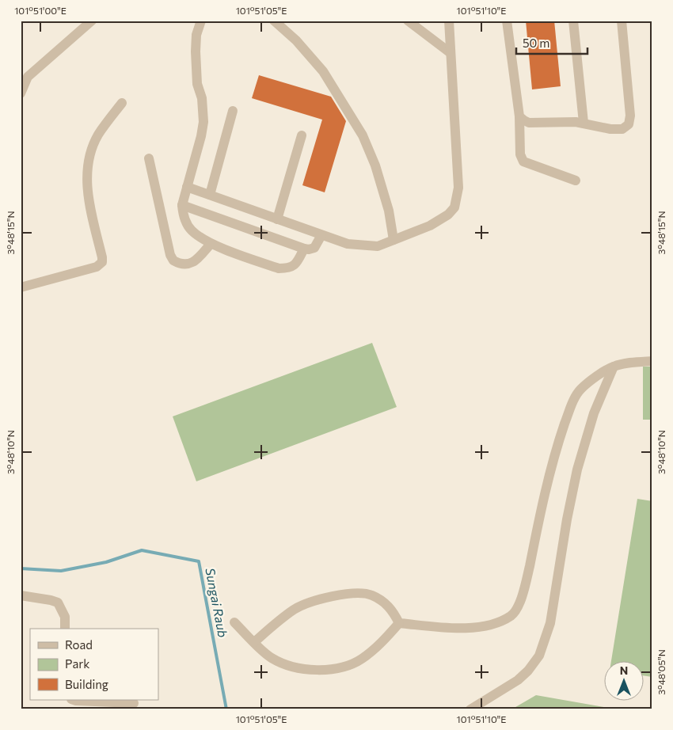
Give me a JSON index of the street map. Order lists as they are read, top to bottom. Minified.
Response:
{"water":["Sungai Raub"],"legend":["Road","Park","Building"],"scale_bar":"50 m","north":"top","coordinates":["101°51'00\"E","101°51'05\"E","101°51'10\"E","3°48'15\"N","3°48'10\"N","3°48'05\"N"]}
